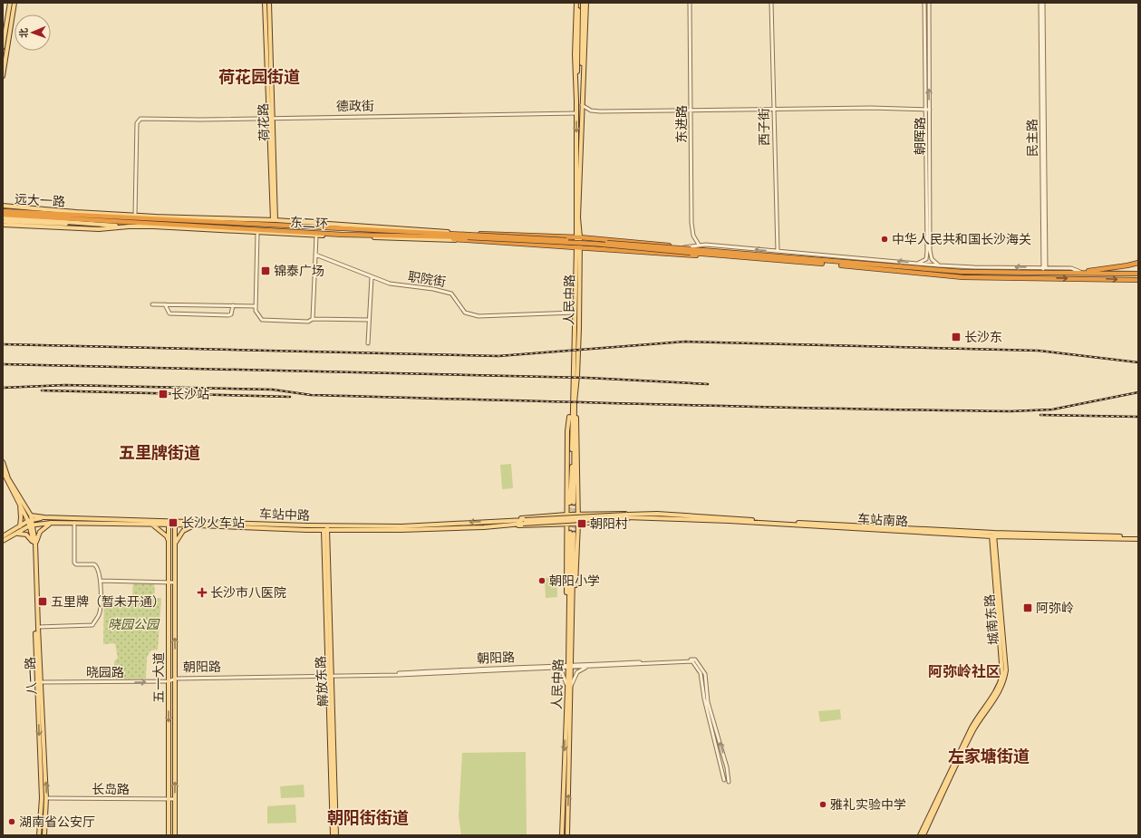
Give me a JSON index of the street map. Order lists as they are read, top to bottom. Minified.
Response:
{"streets":{"highway":["东二环"],"main road":["荷花路","远大一路","人民中路","车站中路","车站南路","城南东路","八一路","五一大道","解放东路"],"street":["德政街","东进路","西子街","朝晖路","民主路","职院街","朝阳路","晓园路","长岛路"]},"crossings":[["德政街","荷花路"],["德政街","远大一路"],["德政街","人民中路"],["远大一路","东二环"],["职院街","人民中路"],["人民中路","朝阳路"],["车站中路","车站南路"],["车站中路","八一路"],["车站中路","五一大道"],["车站中路","解放东路"],["车站南路","城南东路"],["朝阳路","晓园路"],["朝阳路","五一大道"],["朝阳路","解放东路"],["晓园路","八一路"],["晓园路","五一大道"],["八一路","长岛路"],["五一大道","长岛路"]],"one_way":["晓园路"],"districts":["荷花园街道","五里牌街道","阿弥岭社区","左家塘街道","朝阳街街道"],"parks":["晓园公园"],"places":{"other":["中华人民共和国长沙海关","朝阳小学","雅礼实验中学","湖南省公安厅"],"transit":["锦泰广场","长沙东","长沙站","长沙火车站","朝阳村","五里牌（暂未开通）","阿弥岭"],"health":["长沙市八医院"]},"north":"left"}
